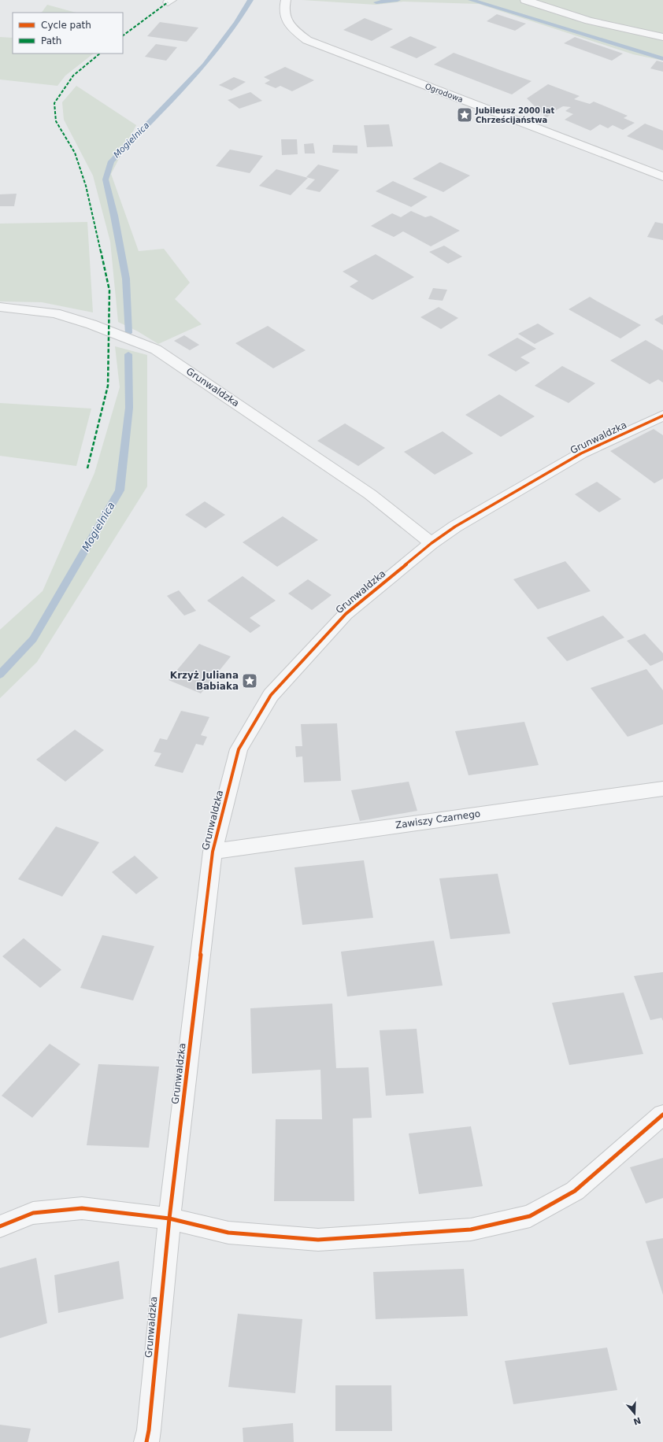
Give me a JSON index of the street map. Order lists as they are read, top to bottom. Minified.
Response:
{"streets":{"street":["Ogrodowa","Grunwaldzka","Zawiszy Czarnego"]},"crossings":[["Grunwaldzka","Zawiszy Czarnego"]],"water":["Mogielnica"],"places":{"place":["Jubileusz 2000 lat Chrześcijaństwa","Krzyż Juliana Babiaka"]},"legend":["Cycle path","Path"],"north":"bottom"}
